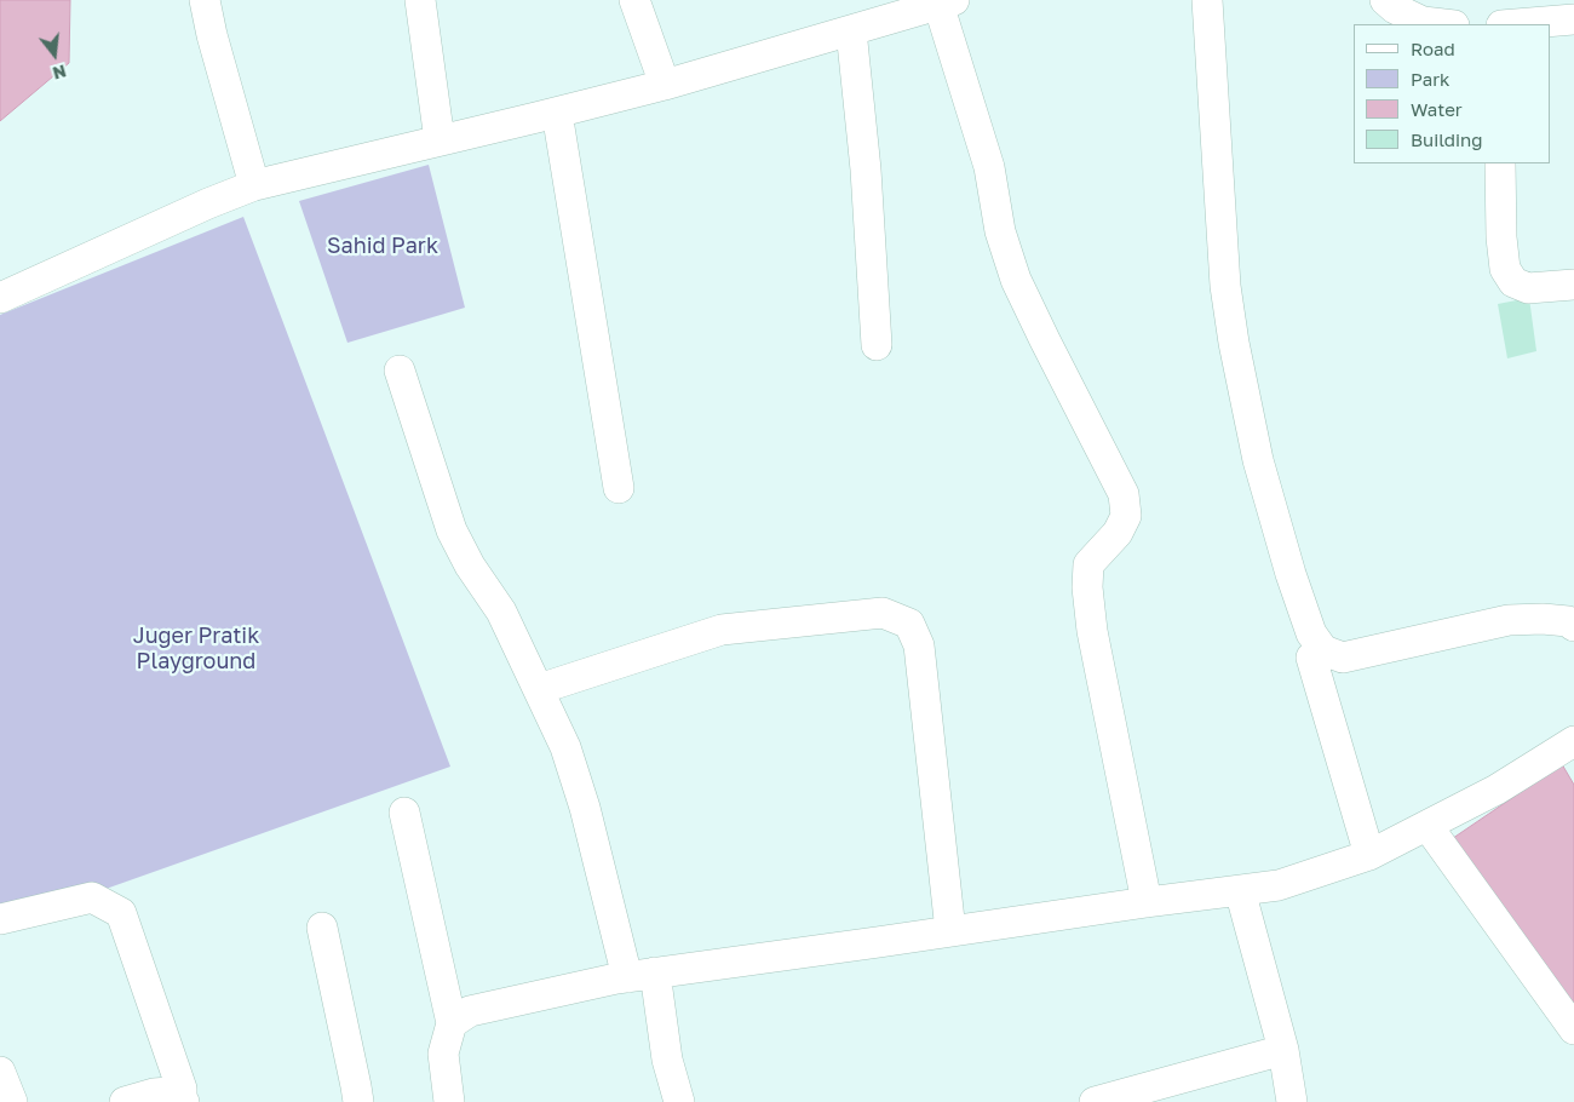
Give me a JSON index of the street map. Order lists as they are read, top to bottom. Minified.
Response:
{"parks":["Sahid Park","Juger Pratik Playground"],"legend":["Road","Park","Water","Building"],"north":"bottom"}
